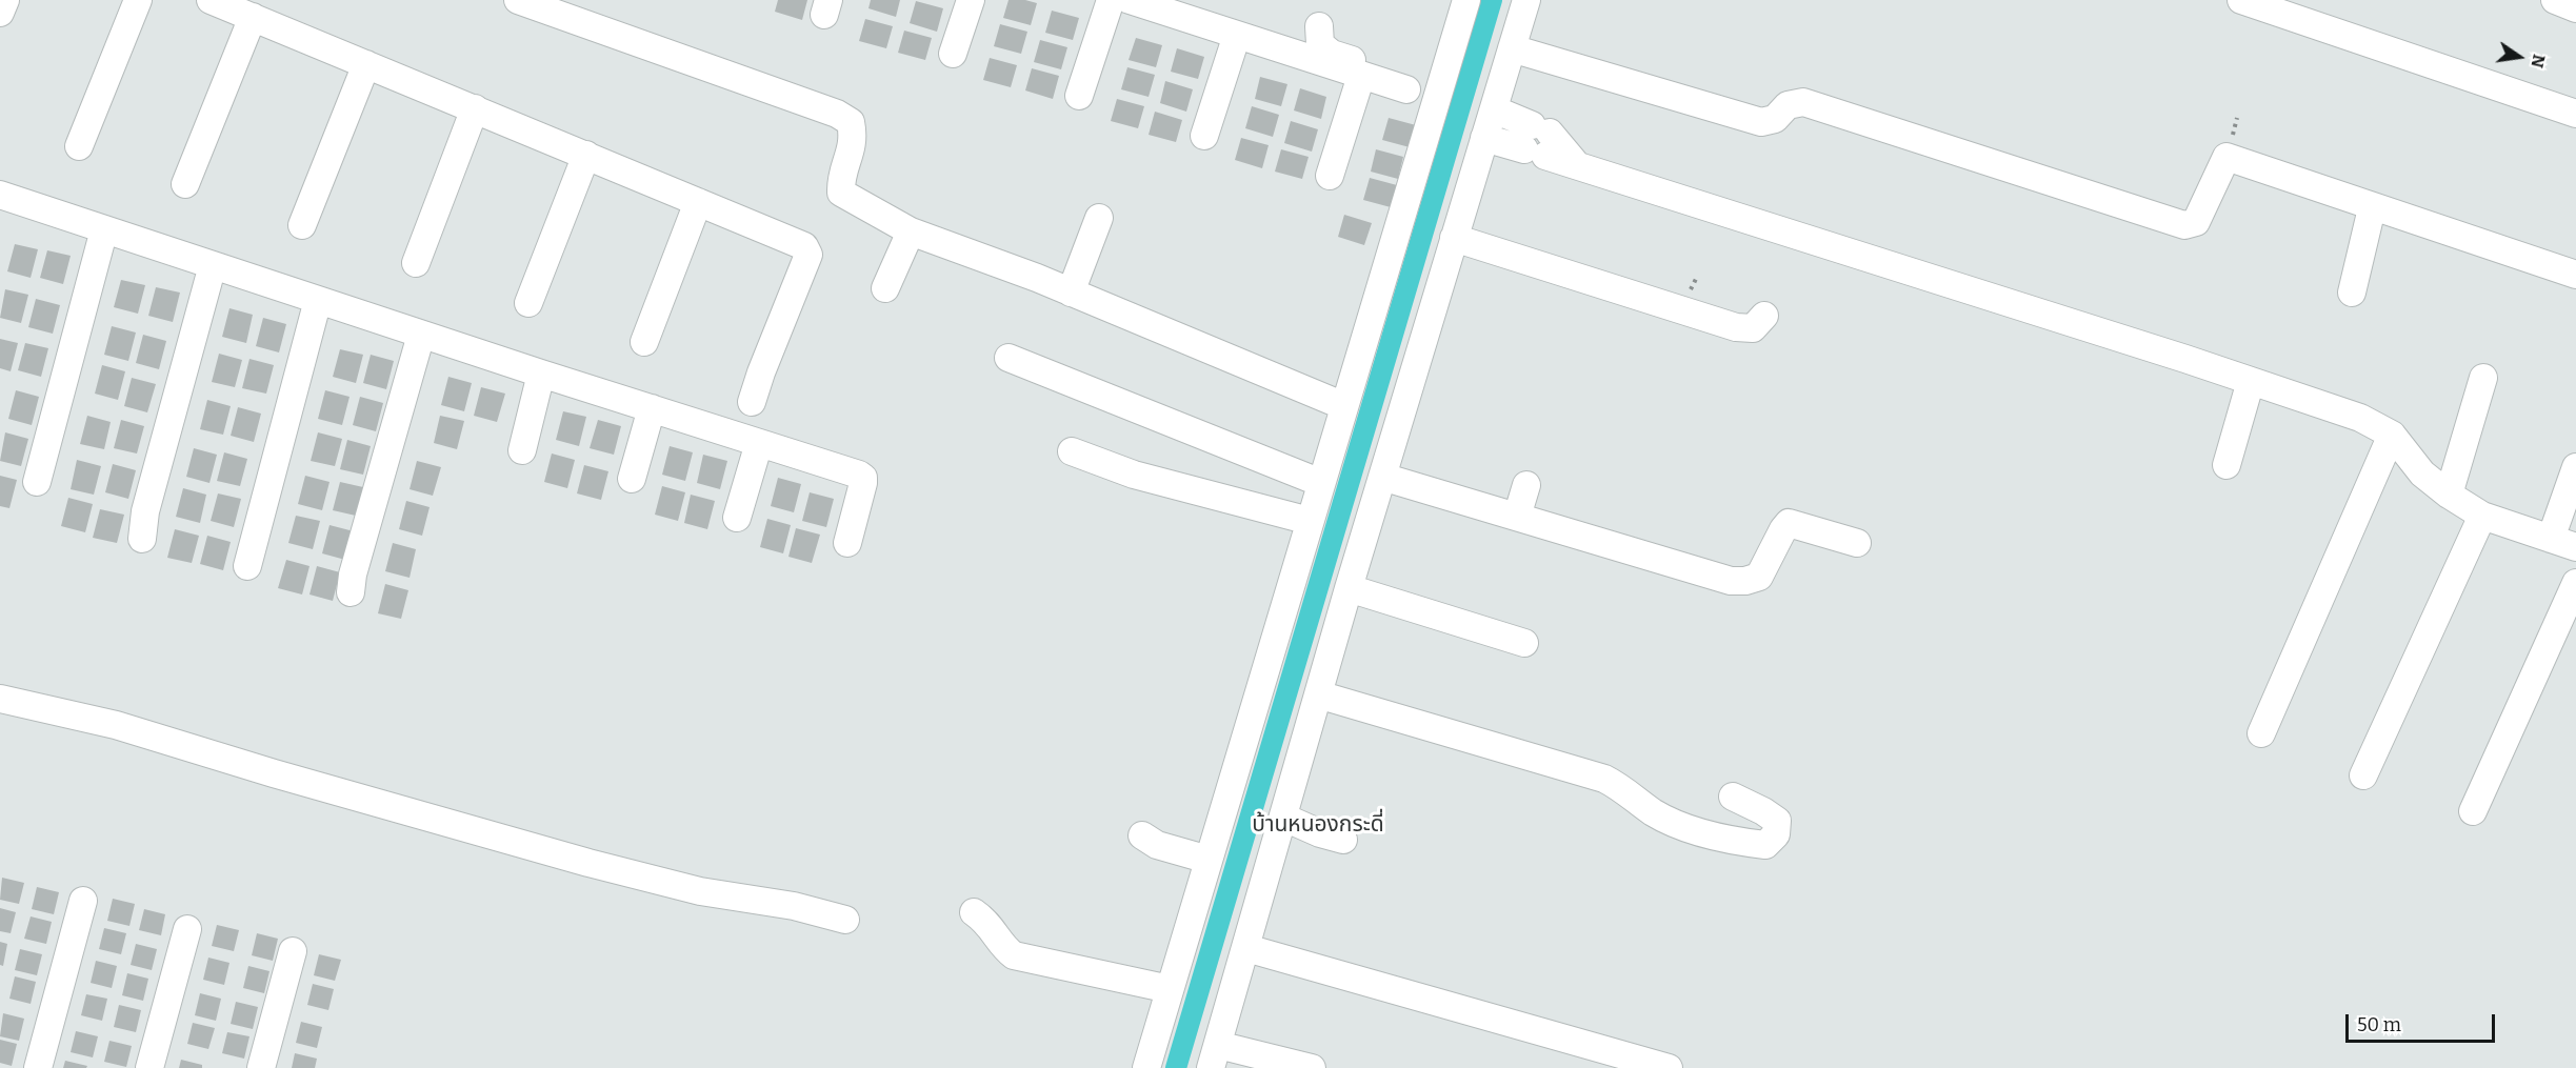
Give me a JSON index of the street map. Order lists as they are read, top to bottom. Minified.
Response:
{"districts":["บ้านหนองกระดี่"],"scale_bar":"50 m","north":"right"}
